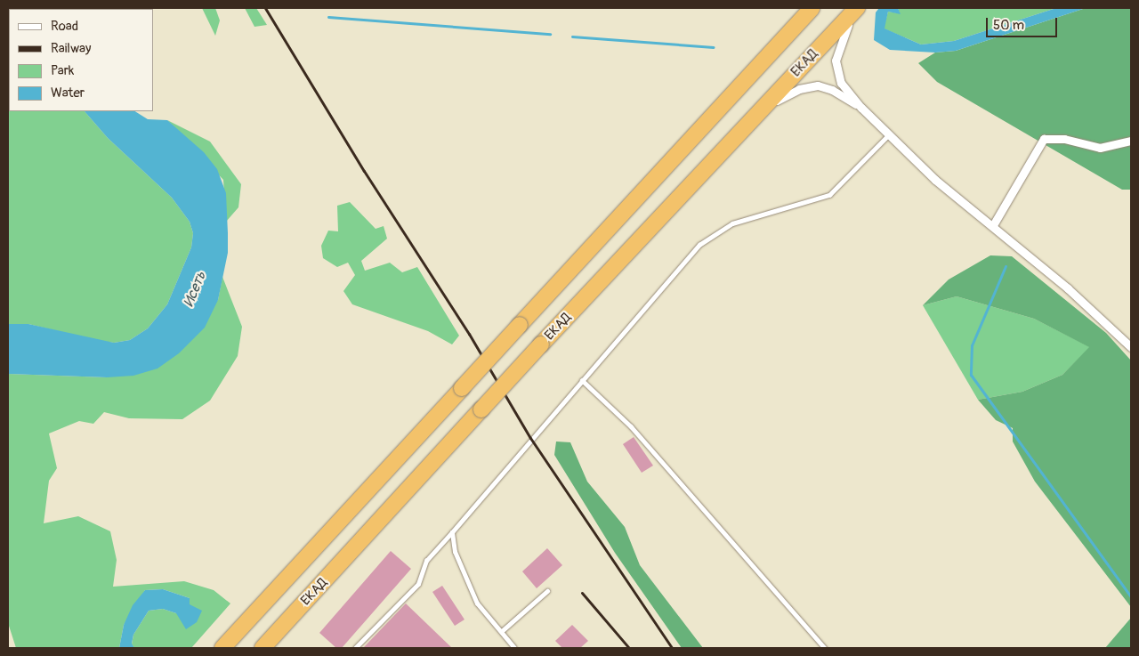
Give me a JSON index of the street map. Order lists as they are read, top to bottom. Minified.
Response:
{"streets":{"highway":["ЕКАД"]},"water":["Исеть"],"legend":["Road","Railway","Park","Water"],"scale_bar":"50 m"}
